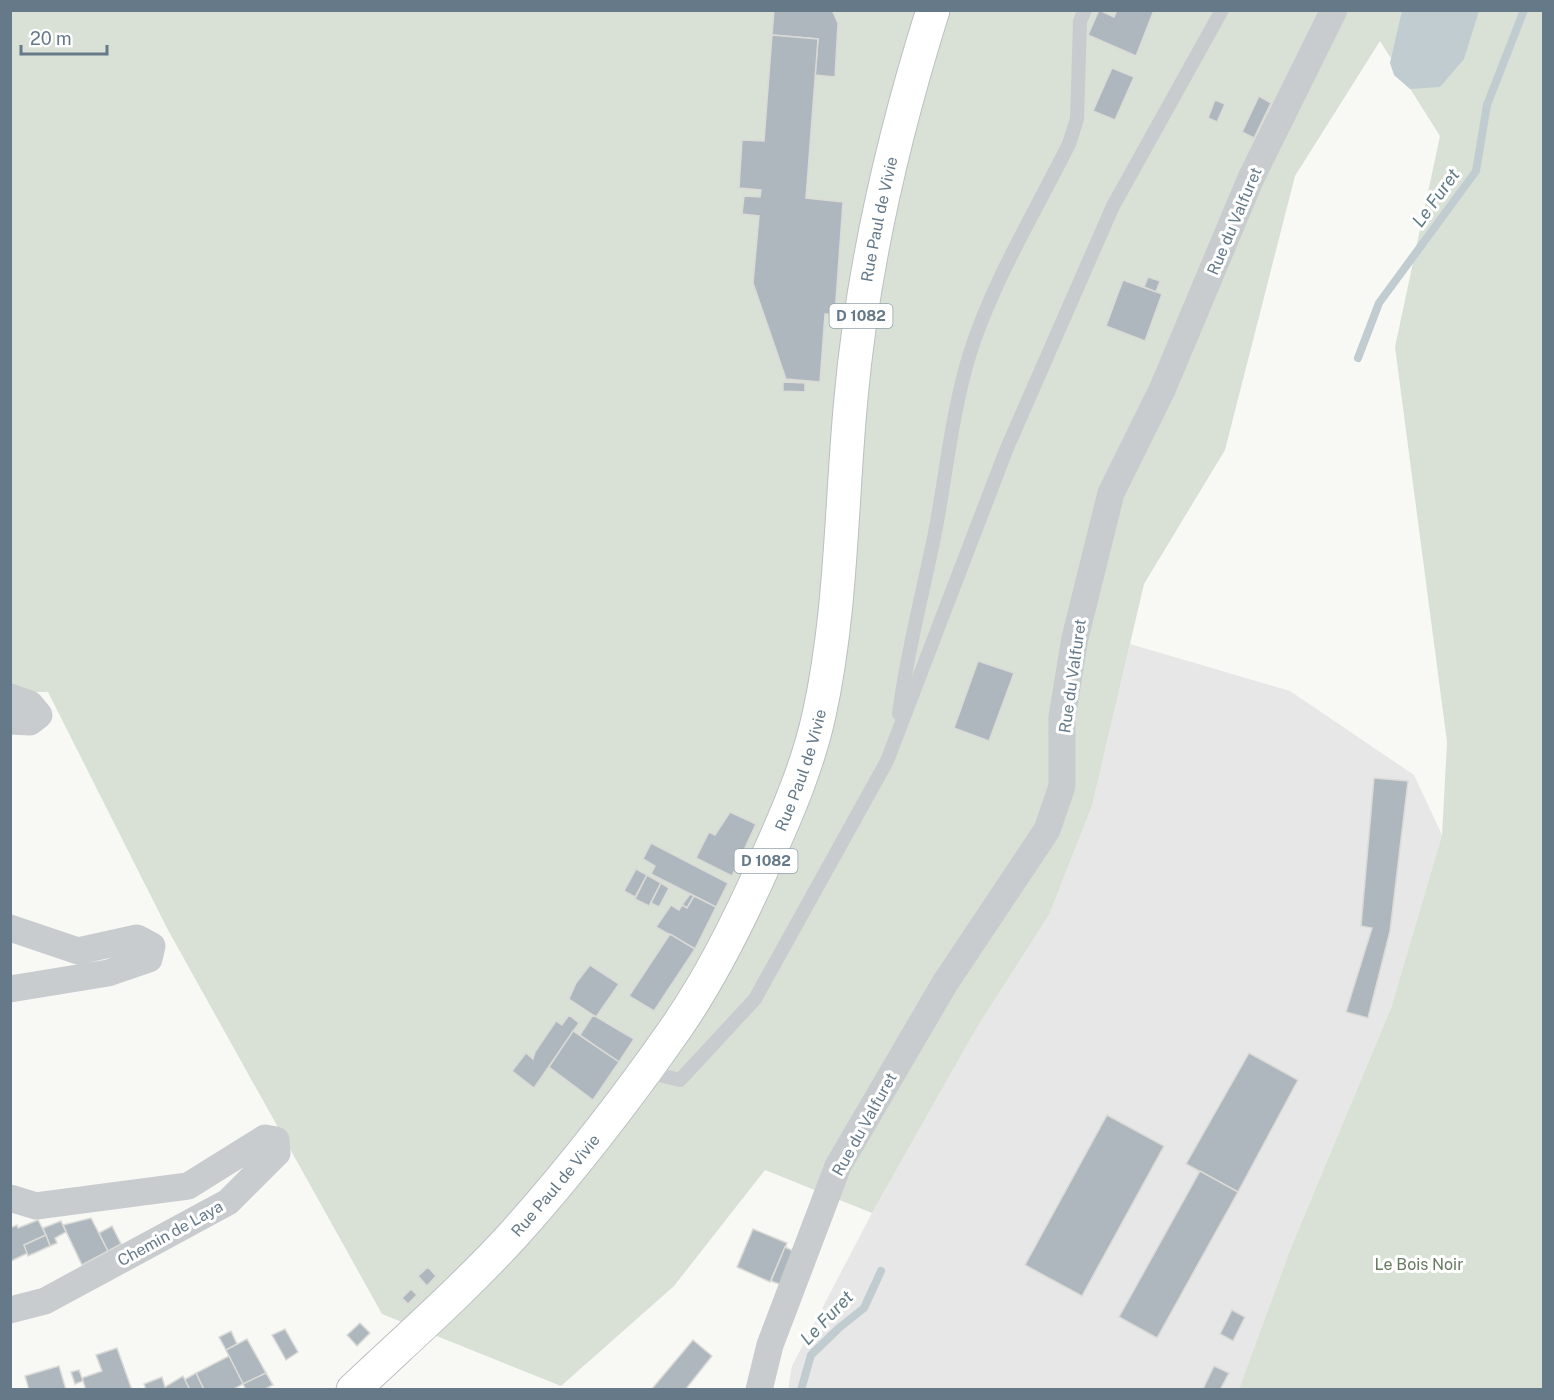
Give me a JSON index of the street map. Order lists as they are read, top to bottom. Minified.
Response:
{"streets":{"main road":["Rue Paul de Vivie","D 1082"],"street":["Rue du Valfuret","Chemin de Laya"]},"water":["Le Furet"],"parks":["Le Bois Noir"],"scale_bar":"20 m"}
